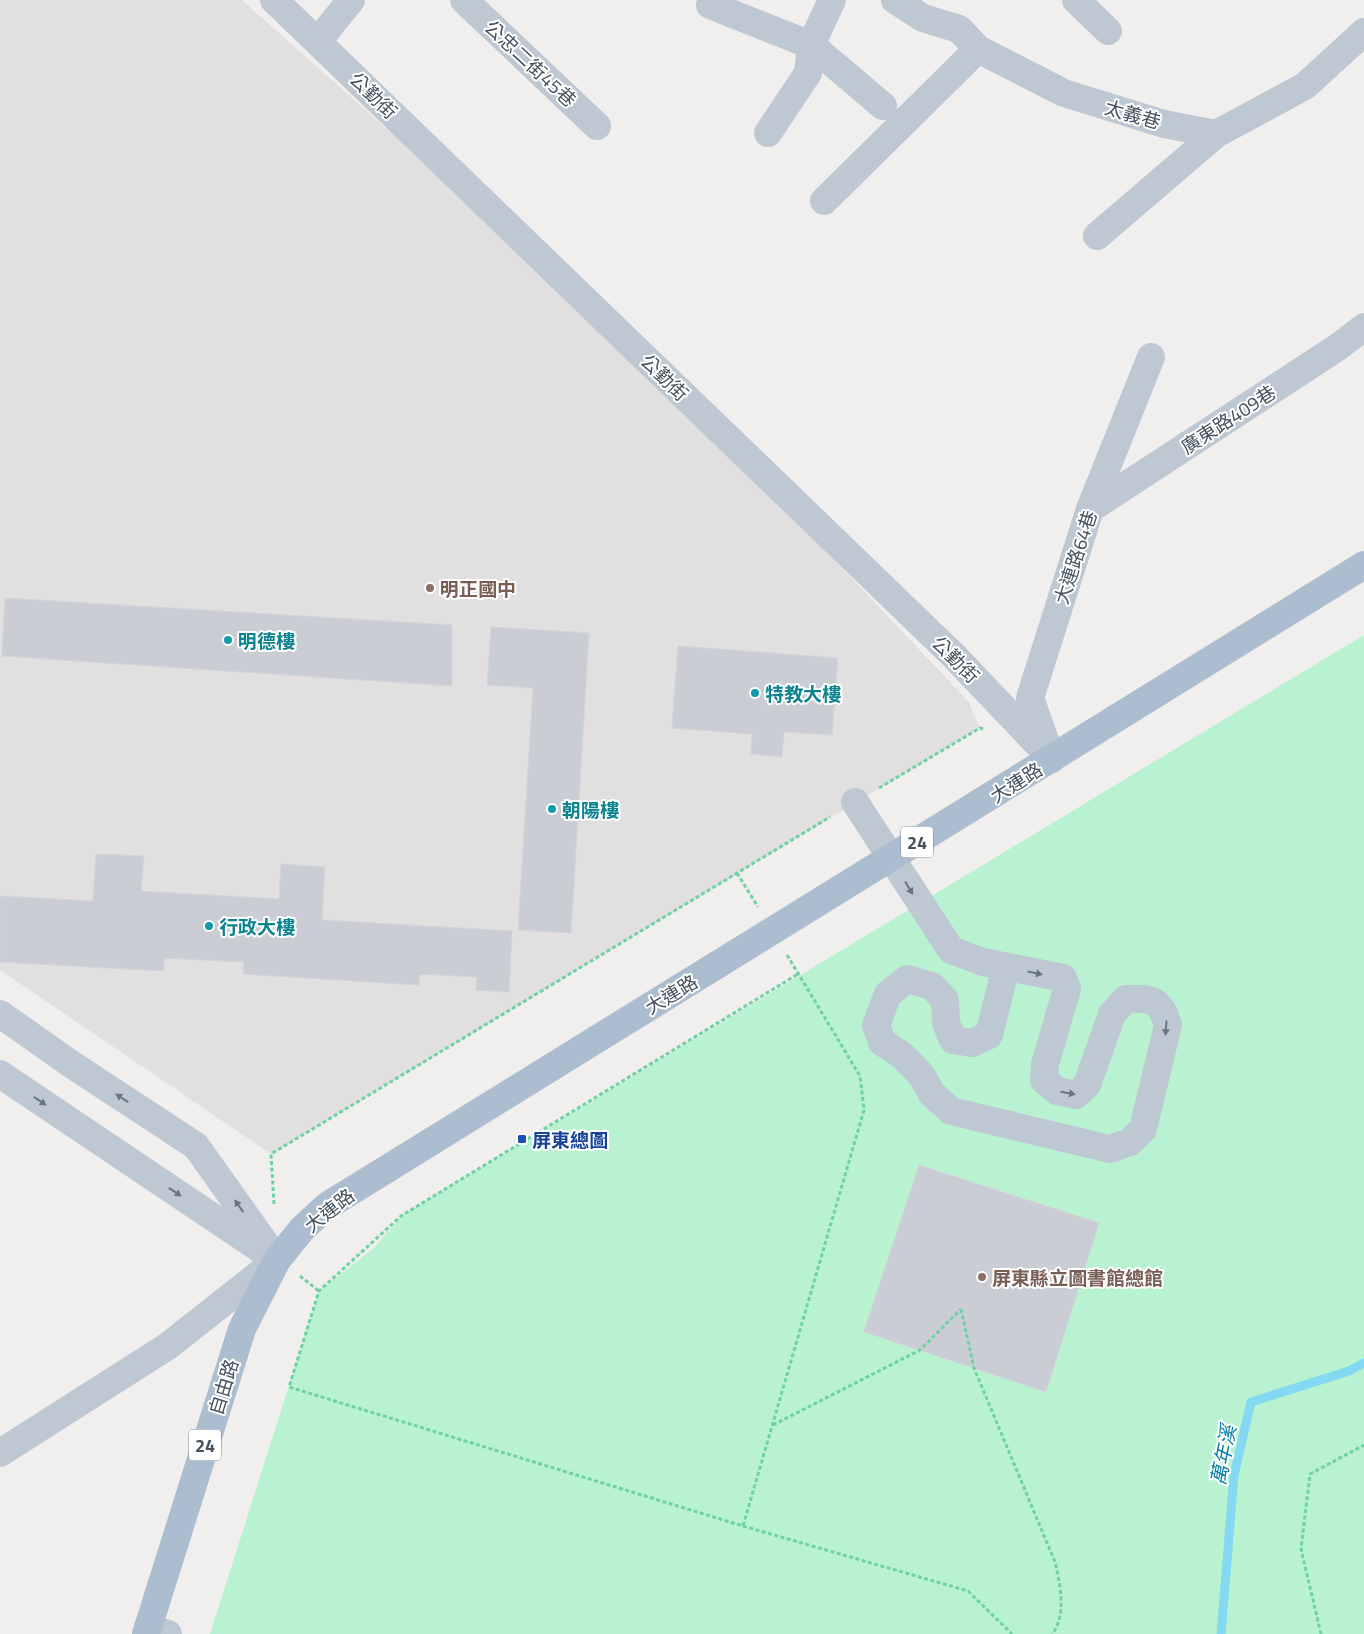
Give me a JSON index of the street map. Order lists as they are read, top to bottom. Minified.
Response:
{"streets":{"main road":["大連路","24","自由路"],"street":["公忠二街45巷","公勤街","太義巷","廣東路409巷","大連路64巷"]},"crossings":[["公勤街","大連路64巷"],["公勤街","大連路"],["廣東路409巷","大連路64巷"],["大連路64巷","大連路"],["大連路","自由路"]],"water":["萬年溪"],"places":{"other":["明正國中","明德樓","特教大樓","朝陽樓","行政大樓","屏東縣立圖書館總館"],"transit":["屏東總圖"]}}
